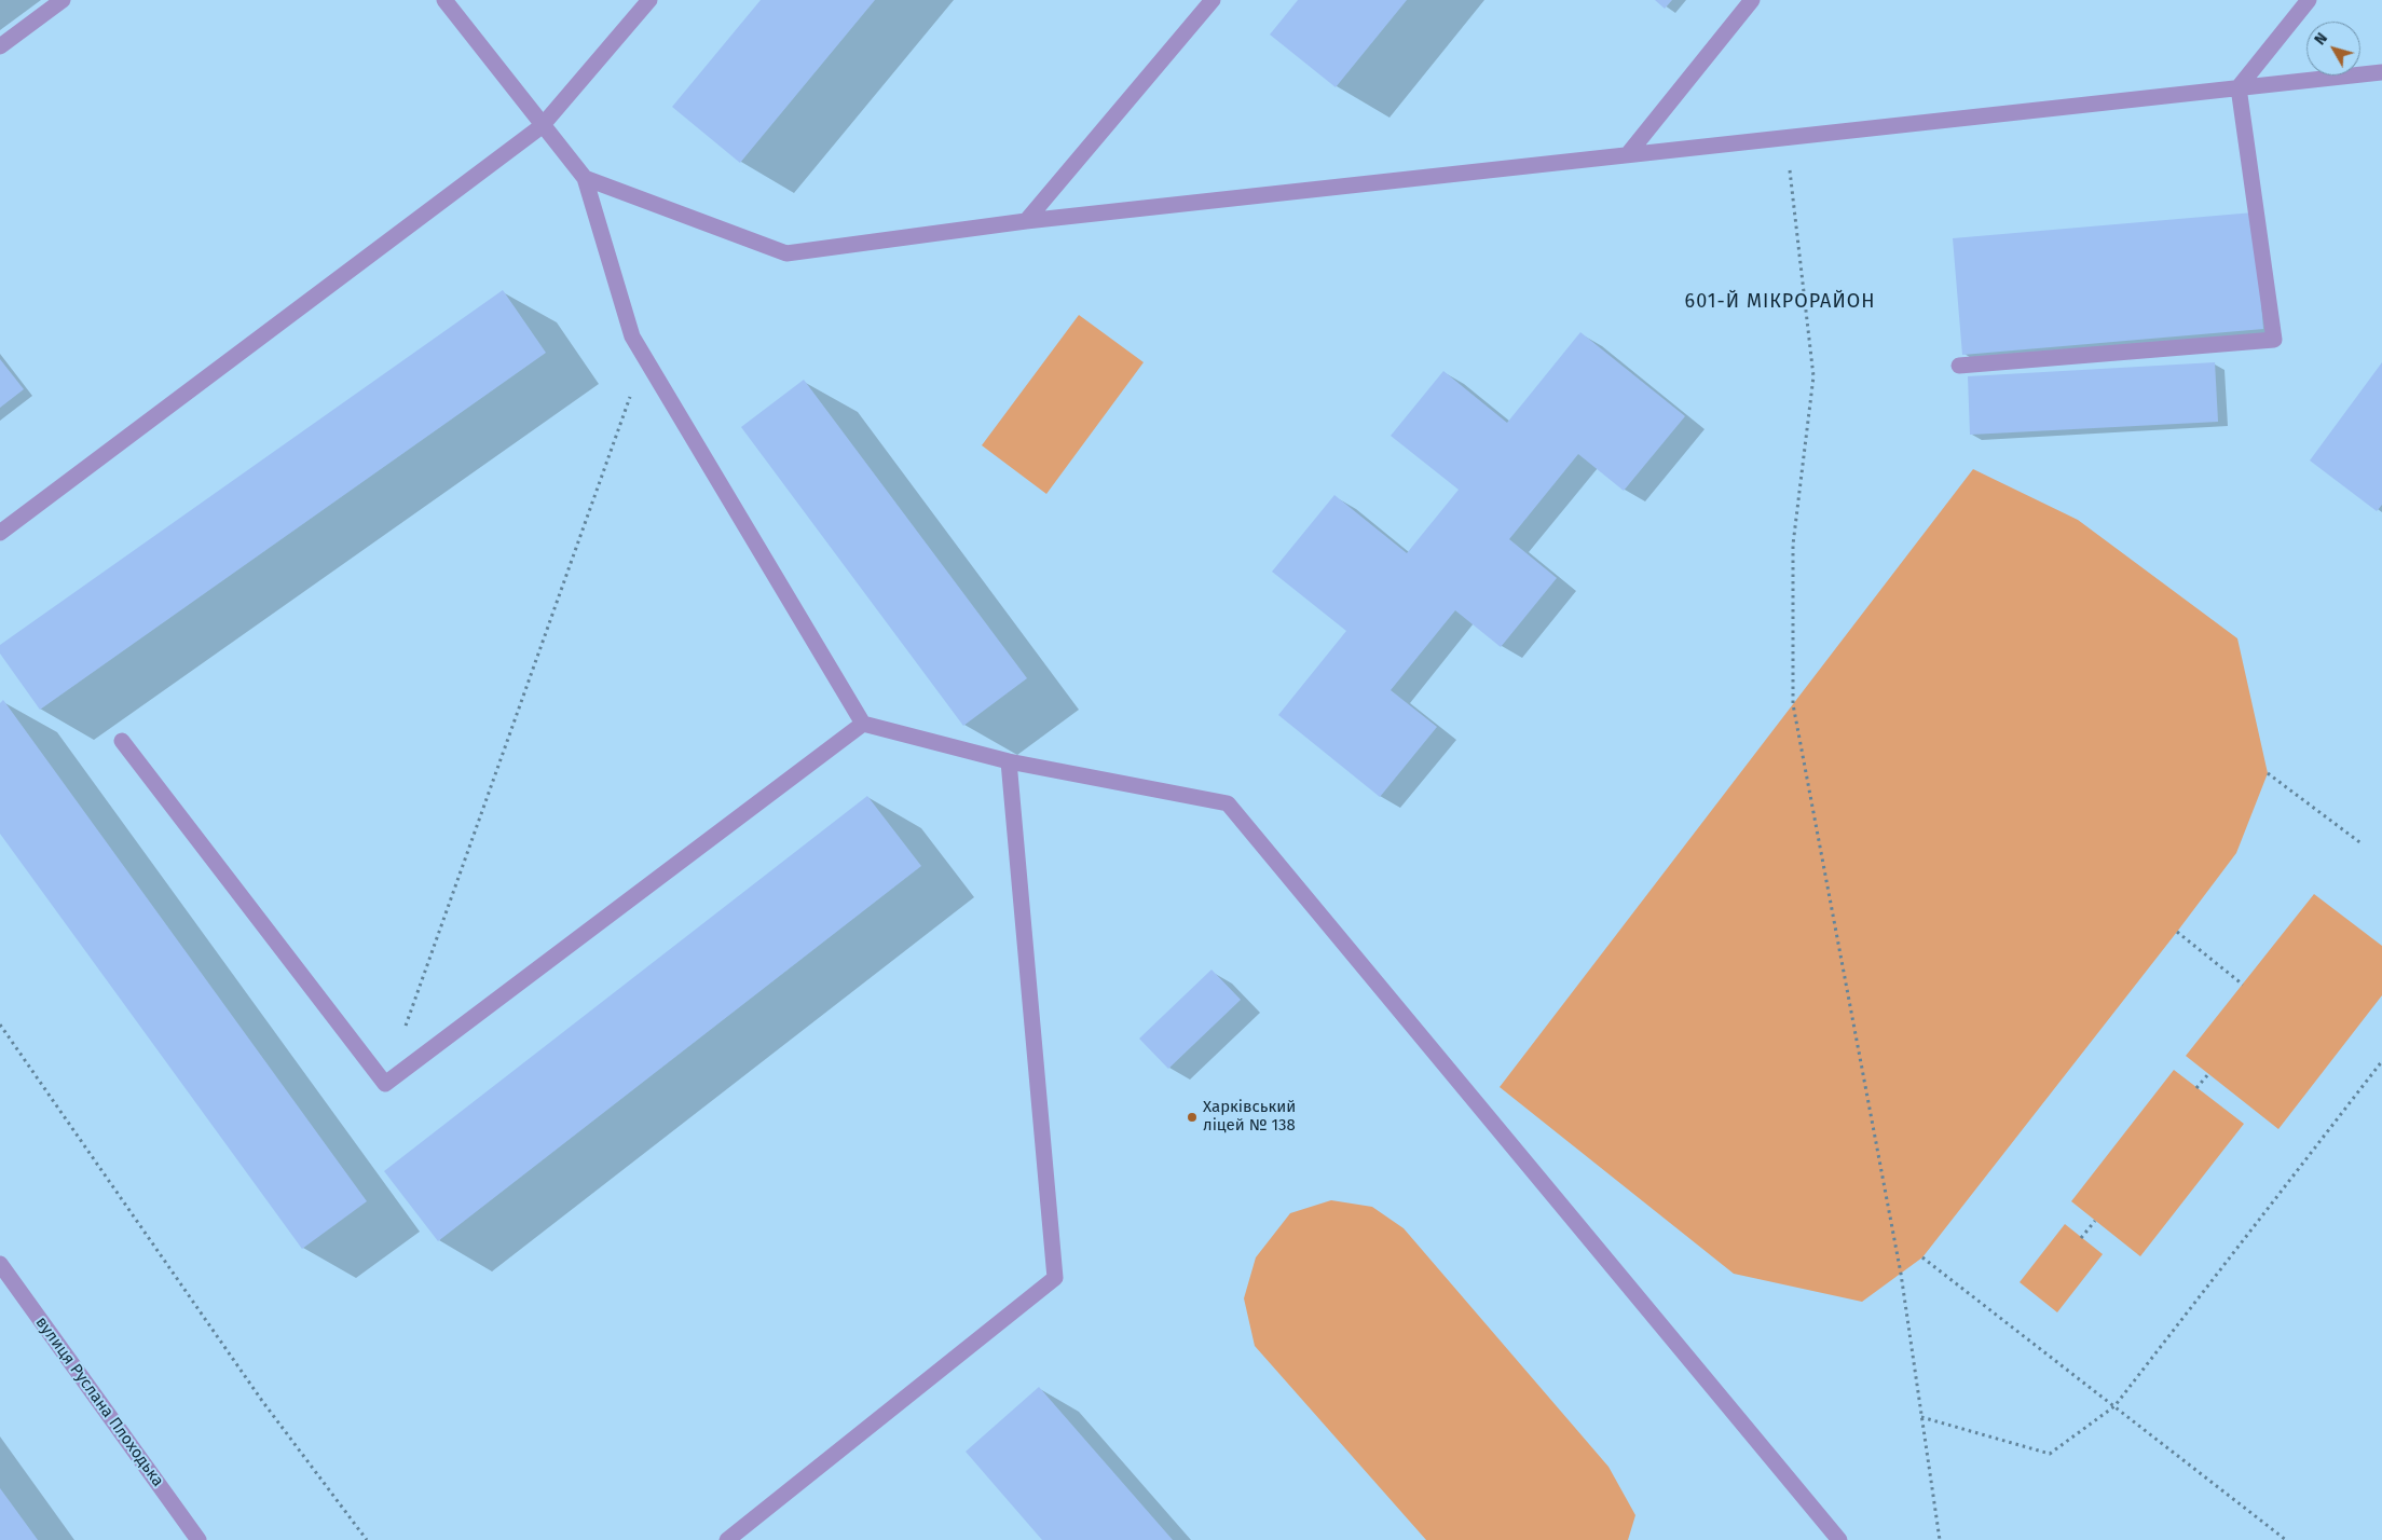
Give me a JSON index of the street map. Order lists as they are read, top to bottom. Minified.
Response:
{"streets":{"street":["вулиця Руслана Плоходька"]},"districts":["601-Й МІКРОРАЙОН"],"places":["Харківський ліцей № 138"],"north":"top left"}
